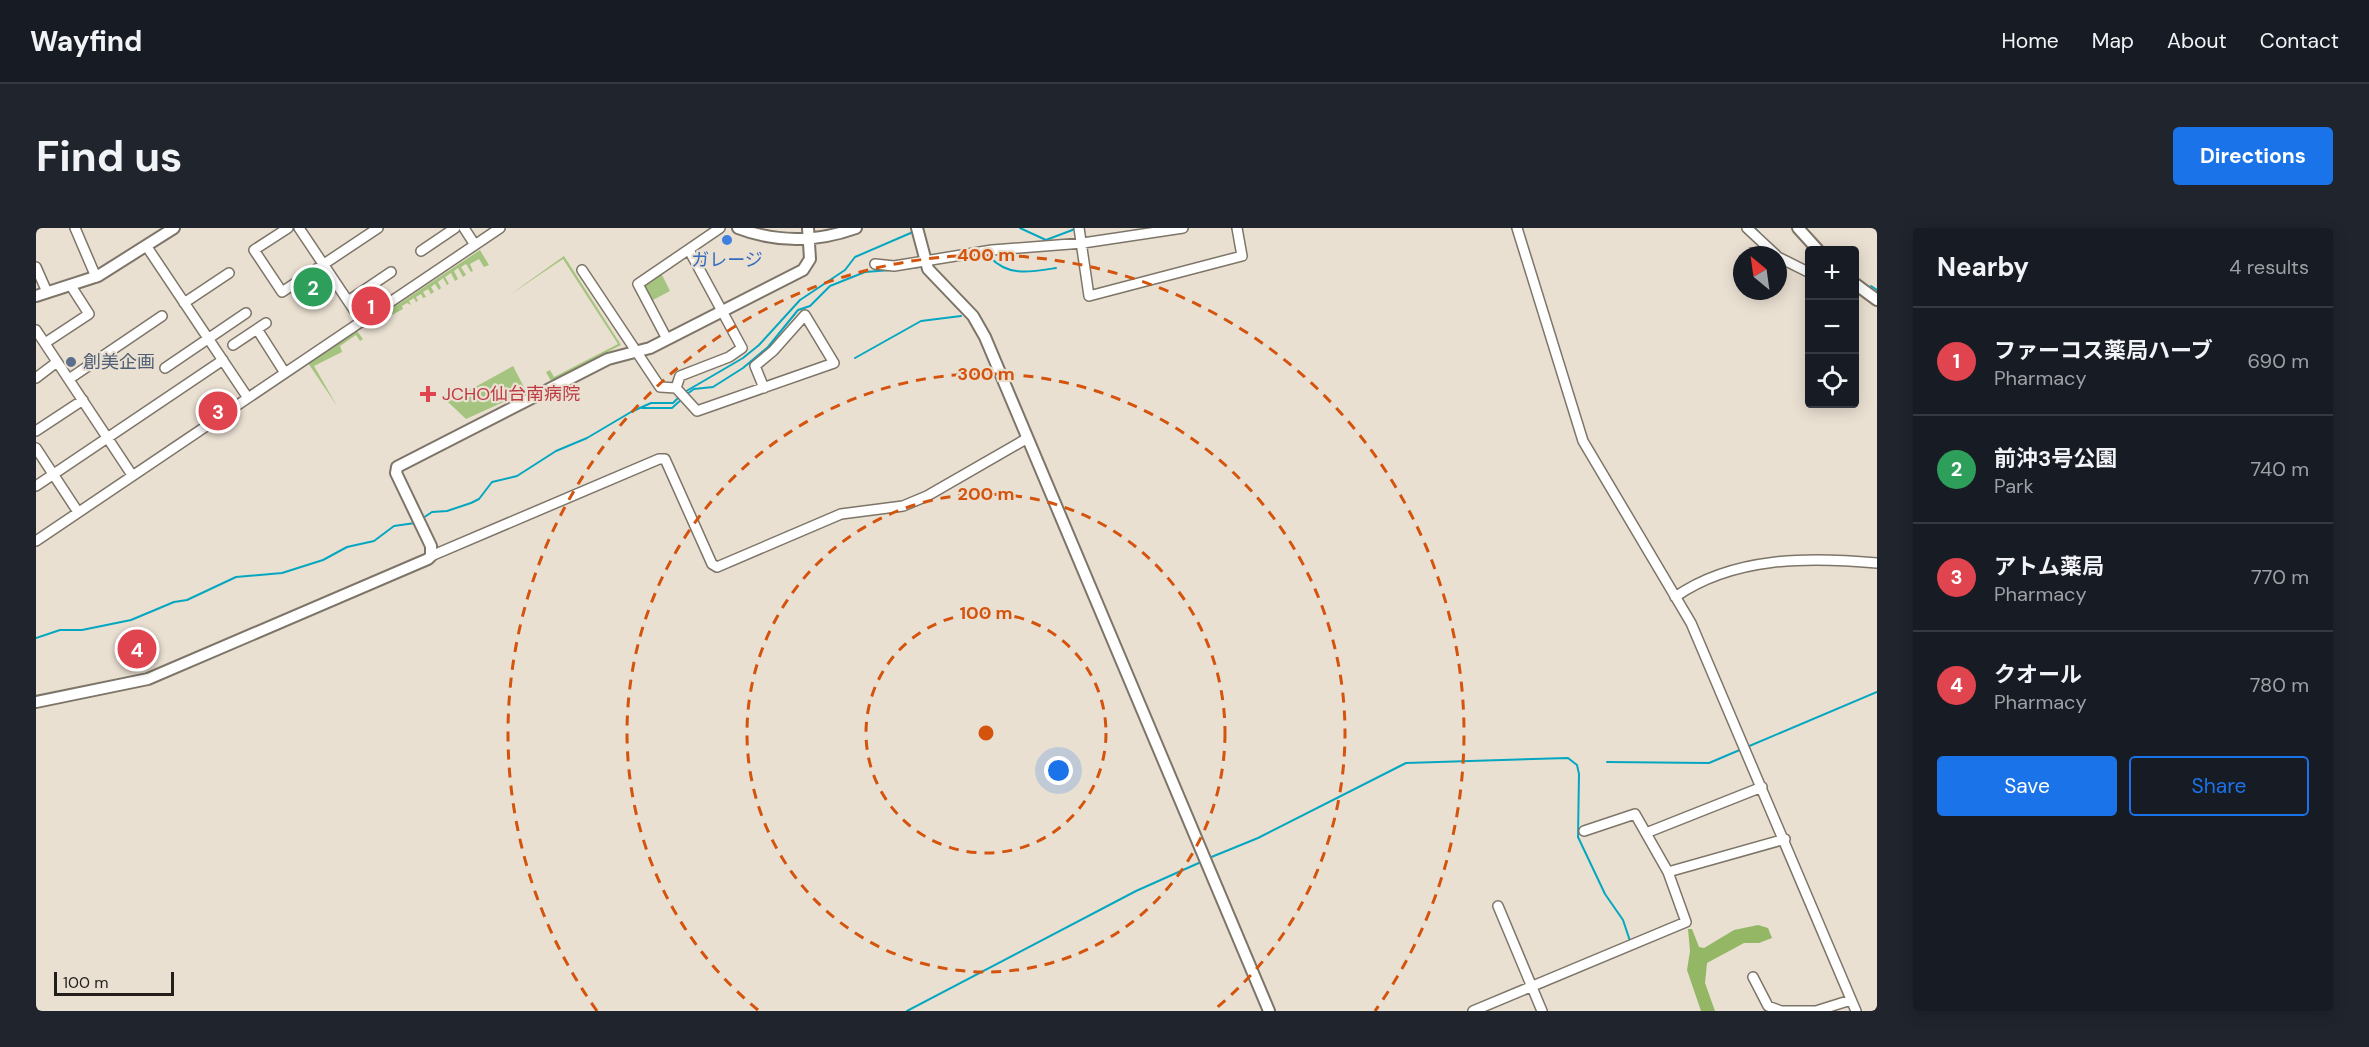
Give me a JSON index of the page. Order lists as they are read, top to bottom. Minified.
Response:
{"places":{"other":["ガレージ","創美企画"],"health":["JCHO仙台南病院"]},"scale_bar":"100 m","north":"top left","page":{"header":"Wayfind","nav":["Home","Map","About","Contact"],"buttons":["Directions",["Save","Share"]],"title":"Find us","heading":["Nearby","4 results"],"map_buttons":["+","−"],"pins":["2","1","3","4"],"list":[{"mark":"1","name":"ファーコス薬局ハーブ","note":"Pharmacy","value":"690 m"},{"mark":"2","name":"前沖3号公園","note":"Park","value":"740 m"},{"mark":"3","name":"アトム薬局","note":"Pharmacy","value":"770 m"},{"mark":"4","name":"クオール","note":"Pharmacy","value":"780 m"}],"scale":"100 m"},"rings":["400 m","300 m","200 m","100 m"]}
